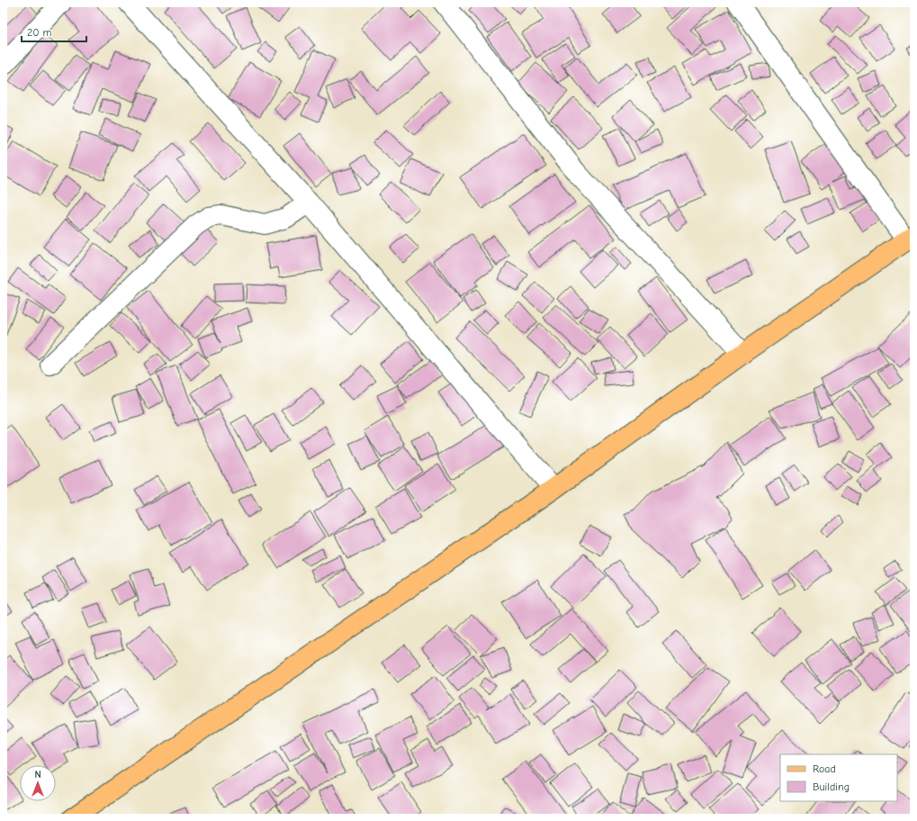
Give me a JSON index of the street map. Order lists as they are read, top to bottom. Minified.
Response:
{"legend":["Road","Building"],"scale_bar":"20 m","north":"top"}
